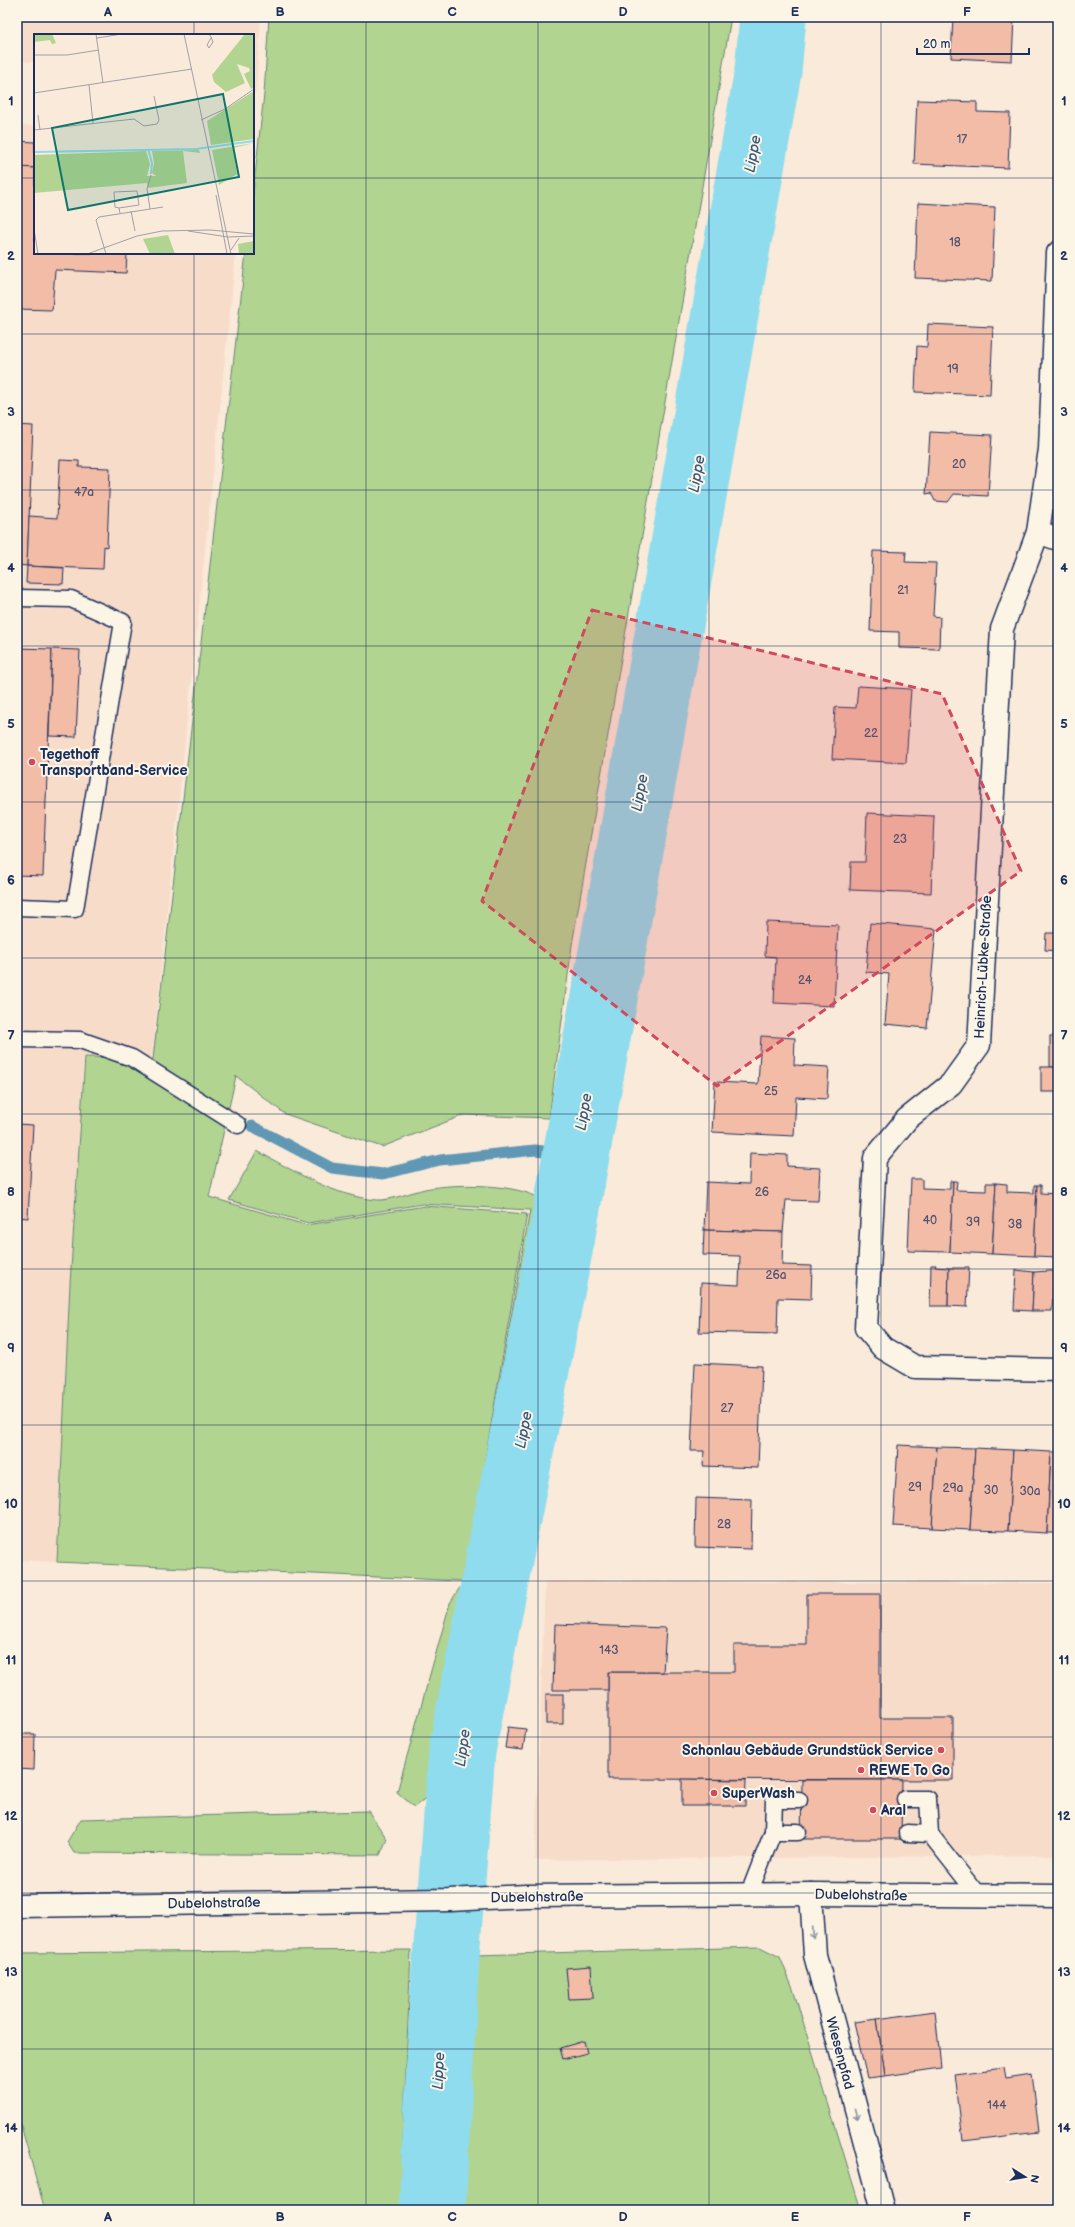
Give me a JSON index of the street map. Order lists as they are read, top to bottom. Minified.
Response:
{"streets":{"street":["Heinrich-Lübke-Straße","Dubelohstraße","Wiesenpfad"]},"crossings":[["Dubelohstraße","Wiesenpfad"]],"one_way":["Wiesenpfad"],"water":["Lippe"],"places":["Tegethoff Transportband-Service","Schonlau Gebäude Grundstück Service","REWE To Go","SuperWash","Aral"],"house_numbers":["17","18","19","20","47a","21","22","23","24","25","26","40","39","38","26a","27","29","29a","30","30a","28","143","144"],"scale_bar":"20 m","north":"right","grid":{"columns":["A","B","C","D","E","F"],"rows":["1","2","3","4","5","6","7","8","9","10","11","12","13","14"]}}
